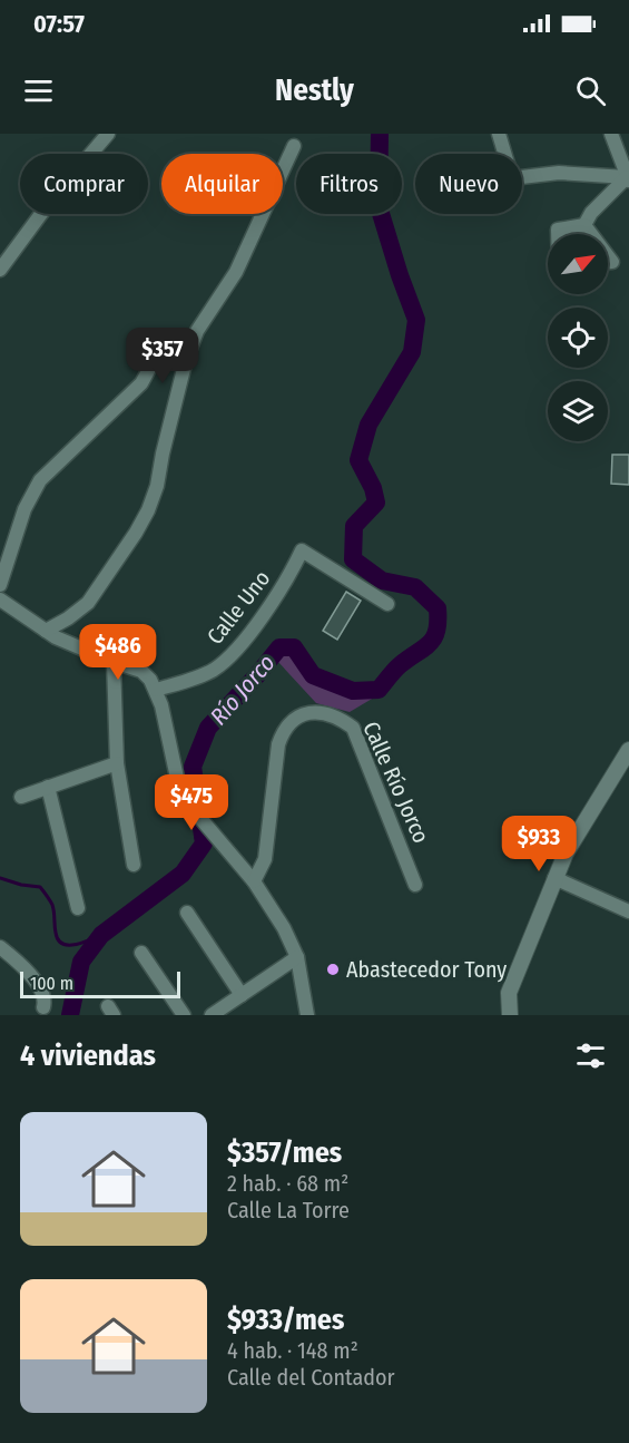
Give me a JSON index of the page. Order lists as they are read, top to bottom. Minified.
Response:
{"streets":{"street":["Calle Uno","Calle Río Jorco"]},"water":["Río Jorco"],"places":["Abastecedor Tony"],"scale_bar":"100 m","north":"top right","page":{"status":"07:57","header":"Nestly","chip":["Comprar","Alquilar","Filtros","Nuevo"],"price":["$357","$486","$475","$933"],"scale":"100 m","heading":"4 viviendas","list":[{"name":"$357/mes","note":"2 hab. · 68 m² · Calle La Torre"},{"name":"$933/mes","note":"4 hab. · 148 m² · Calle del Contador"}]}}
